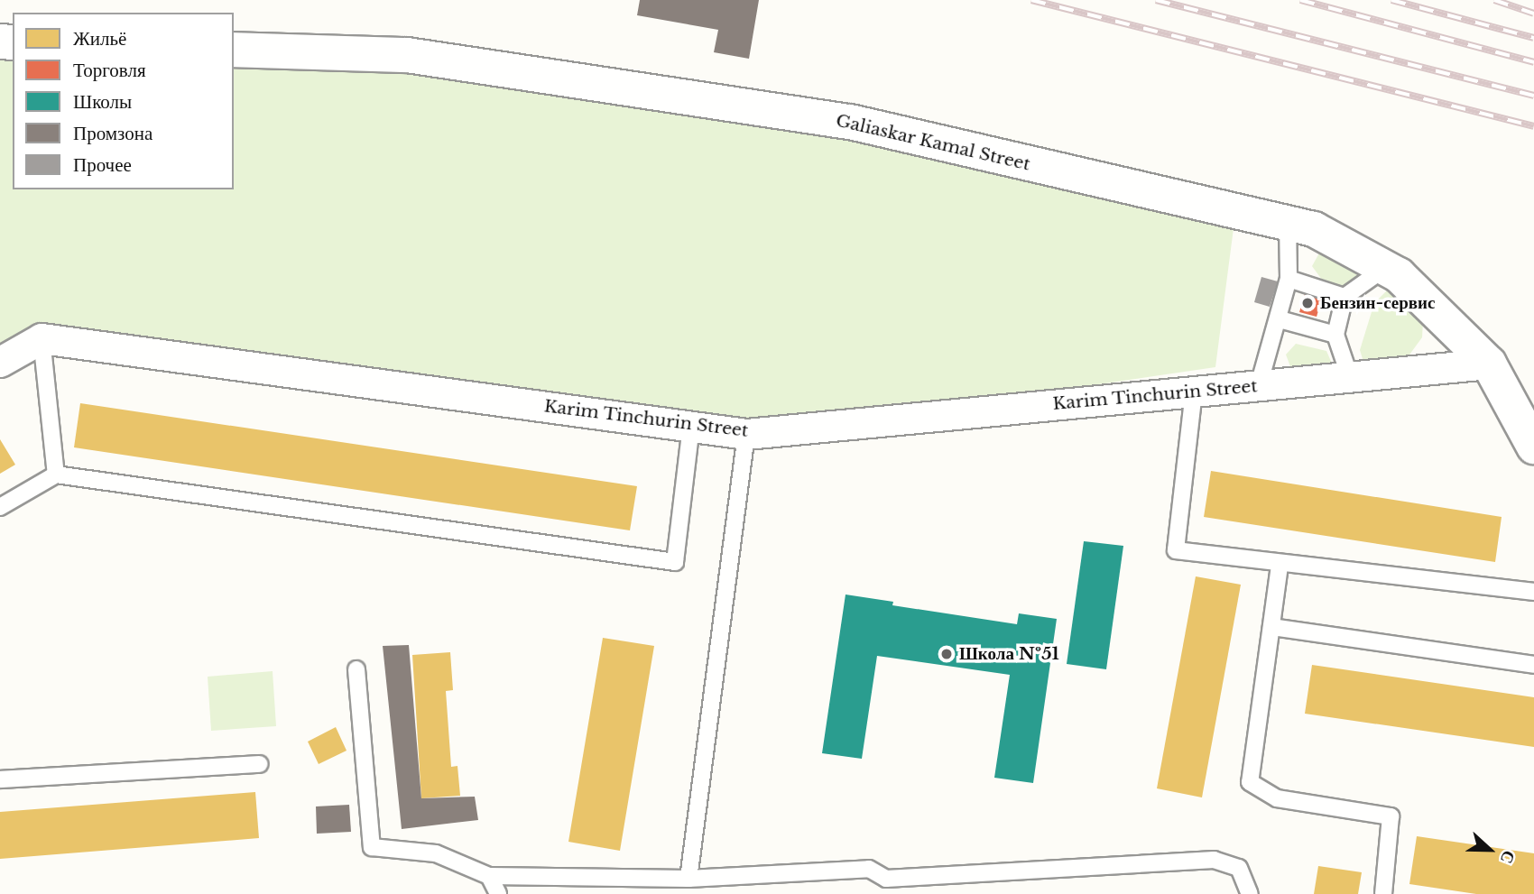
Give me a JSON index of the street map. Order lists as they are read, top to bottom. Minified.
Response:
{"streets":{"street":["Galiaskar Kamal Street","Karim Tinchurin Street"]},"crossings":[["Galiaskar Kamal Street","Karim Tinchurin Street"]],"places":["Бензин-сервис","Школа №51"],"legend":["Жильё","Торговля","Школы","Промзона","Прочее"],"north":"right"}
